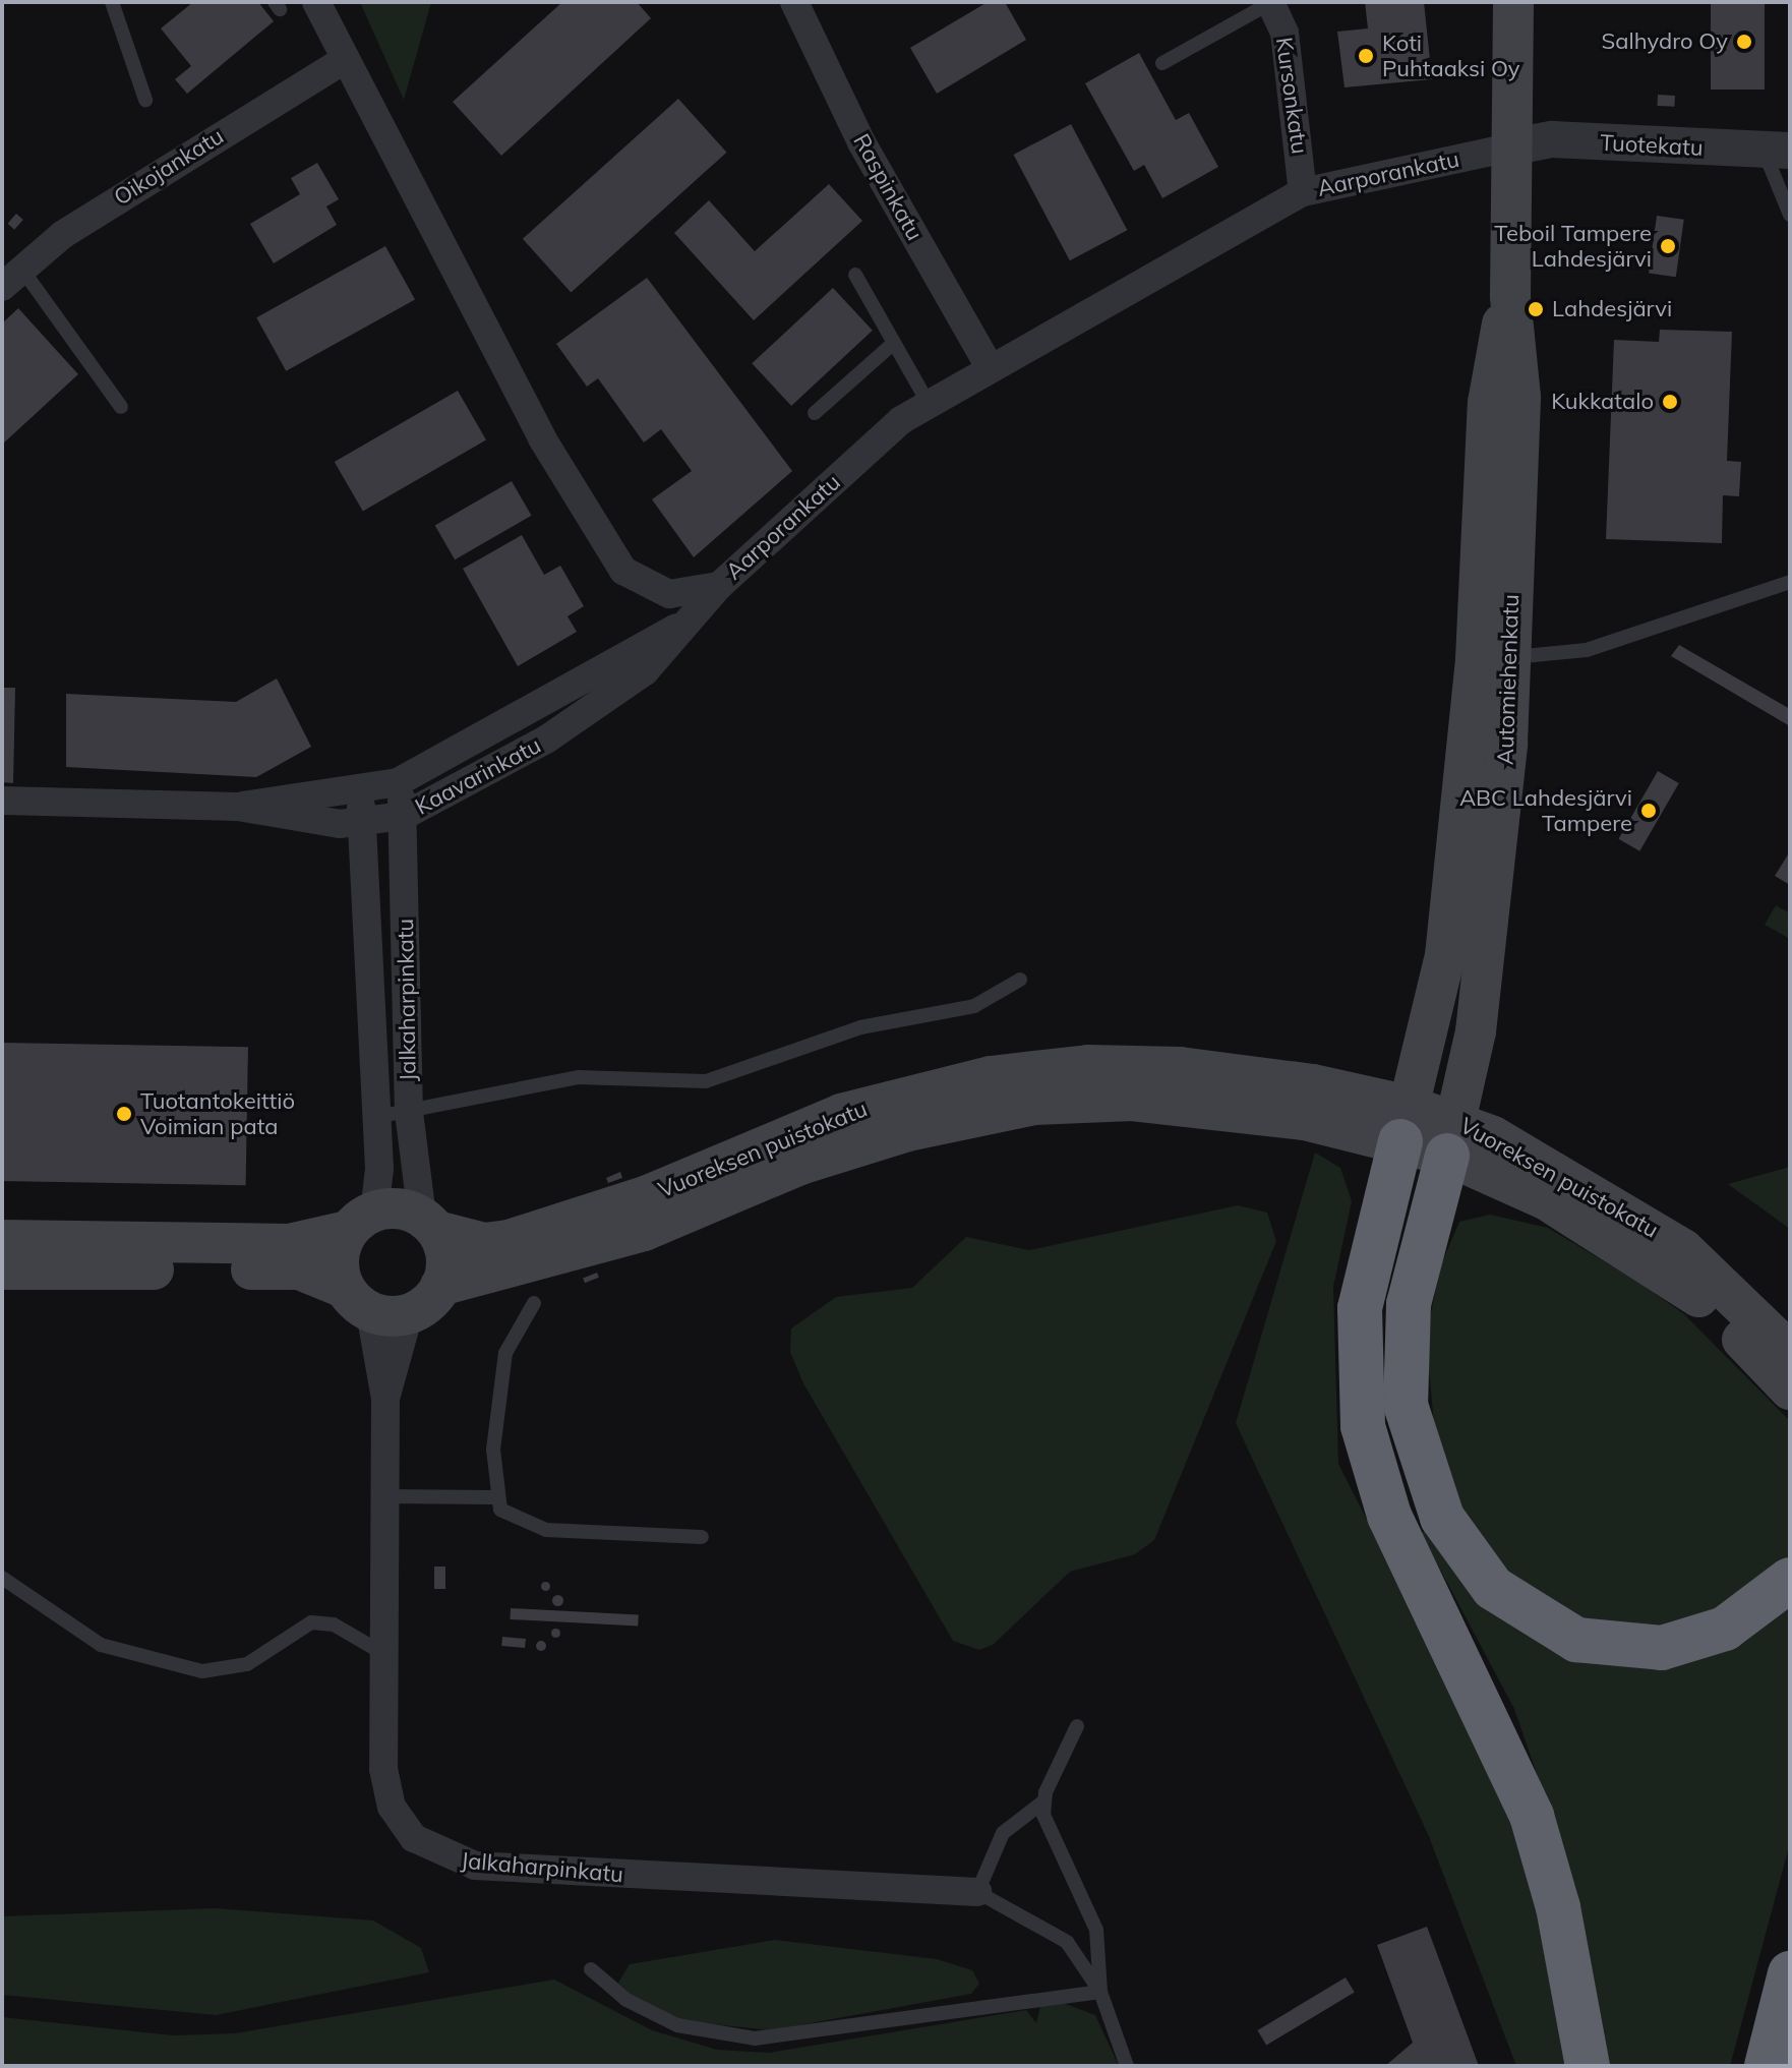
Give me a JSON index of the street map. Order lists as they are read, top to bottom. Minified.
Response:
{"streets":{"main road":["Automiehenkatu","Vuoreksen puistokatu"],"street":["Kursonkatu","Tuotekatu","Oikojankatu","Aarporankatu","Raspinkatu","Kaavarinkatu","Jalkaharpinkatu"]},"crossings":[["Kursonkatu","Aarporankatu"],["Tuotekatu","Aarporankatu"],["Tuotekatu","Automiehenkatu"],["Oikojankatu","Aarporankatu"],["Aarporankatu","Raspinkatu"],["Aarporankatu","Automiehenkatu"],["Aarporankatu","Kaavarinkatu"],["Automiehenkatu","Vuoreksen puistokatu"],["Kaavarinkatu","Jalkaharpinkatu"],["Jalkaharpinkatu","Vuoreksen puistokatu"]],"places":["Salhydro Oy","Koti Puhtaaksi Oy","Teboil Tampere Lahdesjärvi","Lahdesjärvi","Kukkatalo","ABC Lahdesjärvi Tampere","Tuotantokeittiö Voimian pata"]}
